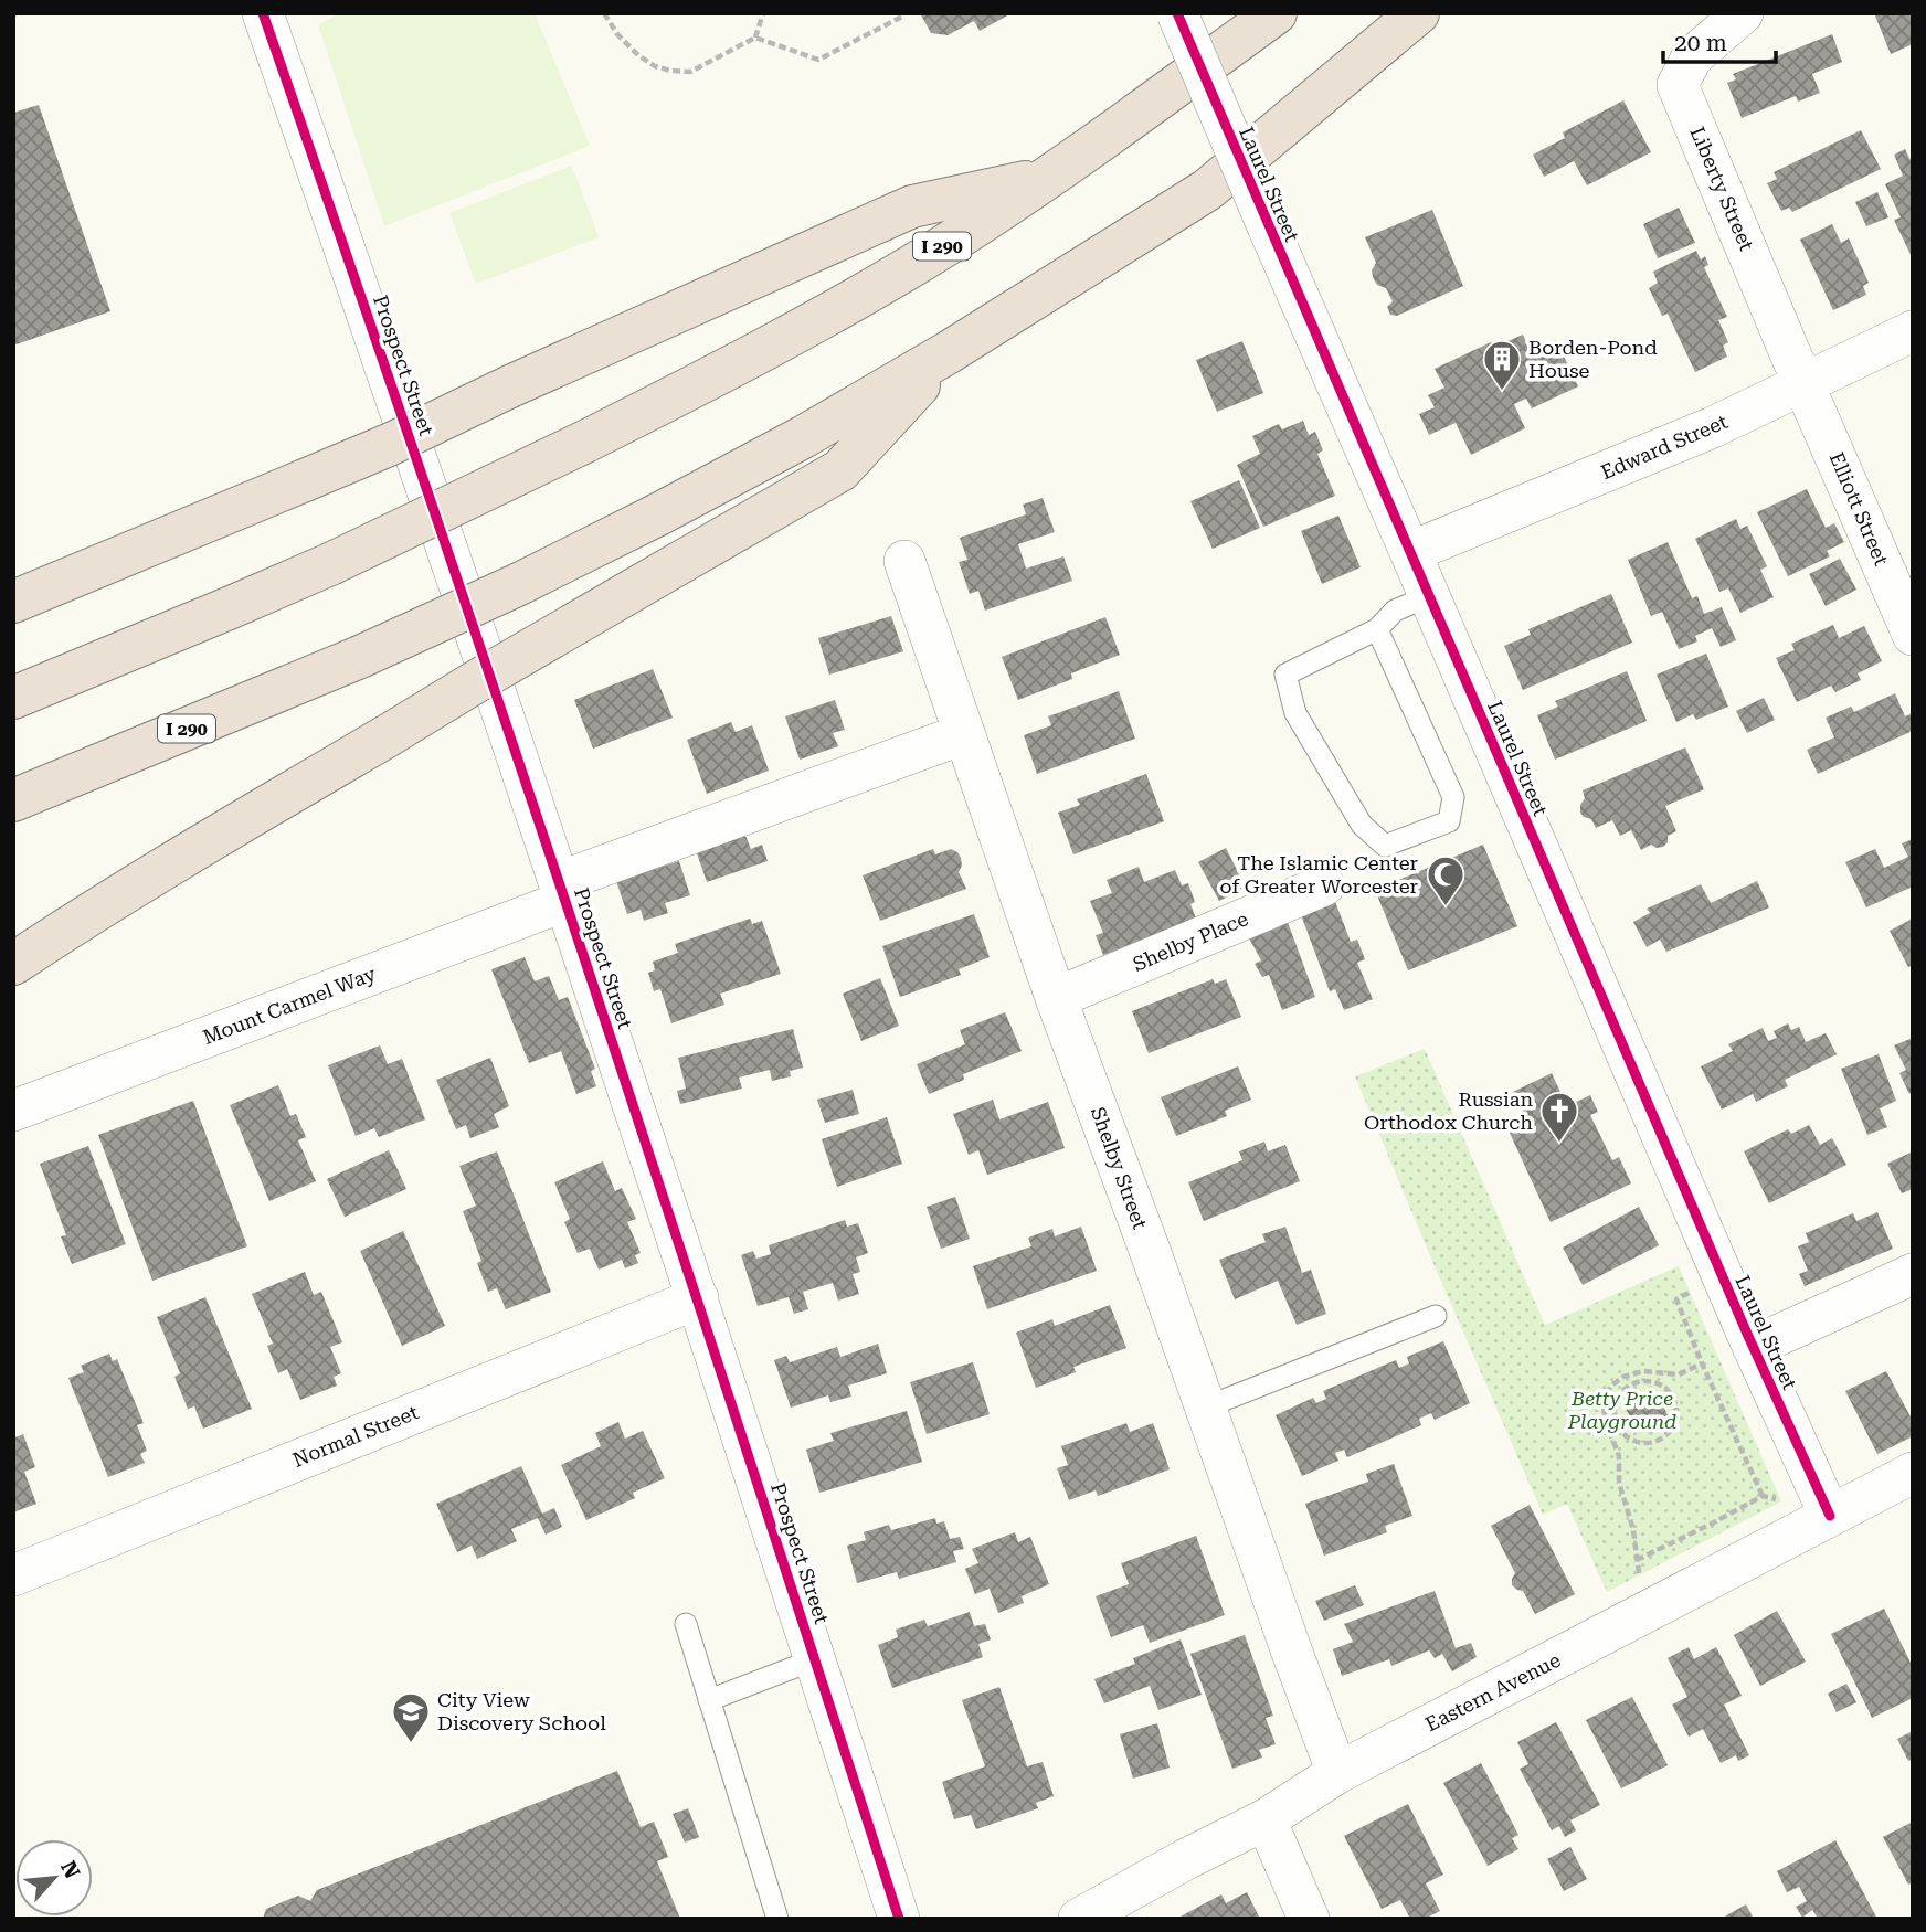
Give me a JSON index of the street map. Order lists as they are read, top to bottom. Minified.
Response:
{"streets":{"highway":["I 290"],"street":["Laurel Street","Liberty Street","Prospect Street","Edward Street","Elliott Street","Shelby Place","Mount Carmel Way","Shelby Street","Normal Street","Eastern Avenue"]},"crossings":[["Laurel Street","Edward Street"],["Laurel Street","Eastern Avenue"],["Liberty Street","Edward Street"],["Liberty Street","Elliott Street"],["Prospect Street","Mount Carmel Way"],["Prospect Street","Normal Street"],["Edward Street","Elliott Street"],["Shelby Place","Shelby Street"],["Mount Carmel Way","Shelby Street"],["Shelby Street","Eastern Avenue"]],"parks":["Betty Price Playground"],"places":{"building":["Borden-Pond House"],"mosque":["The Islamic Center of Greater Worcester"],"church":["Russian Orthodox Church"],"school or university":["City View Discovery School"]},"scale_bar":"20 m","north":"top right"}
